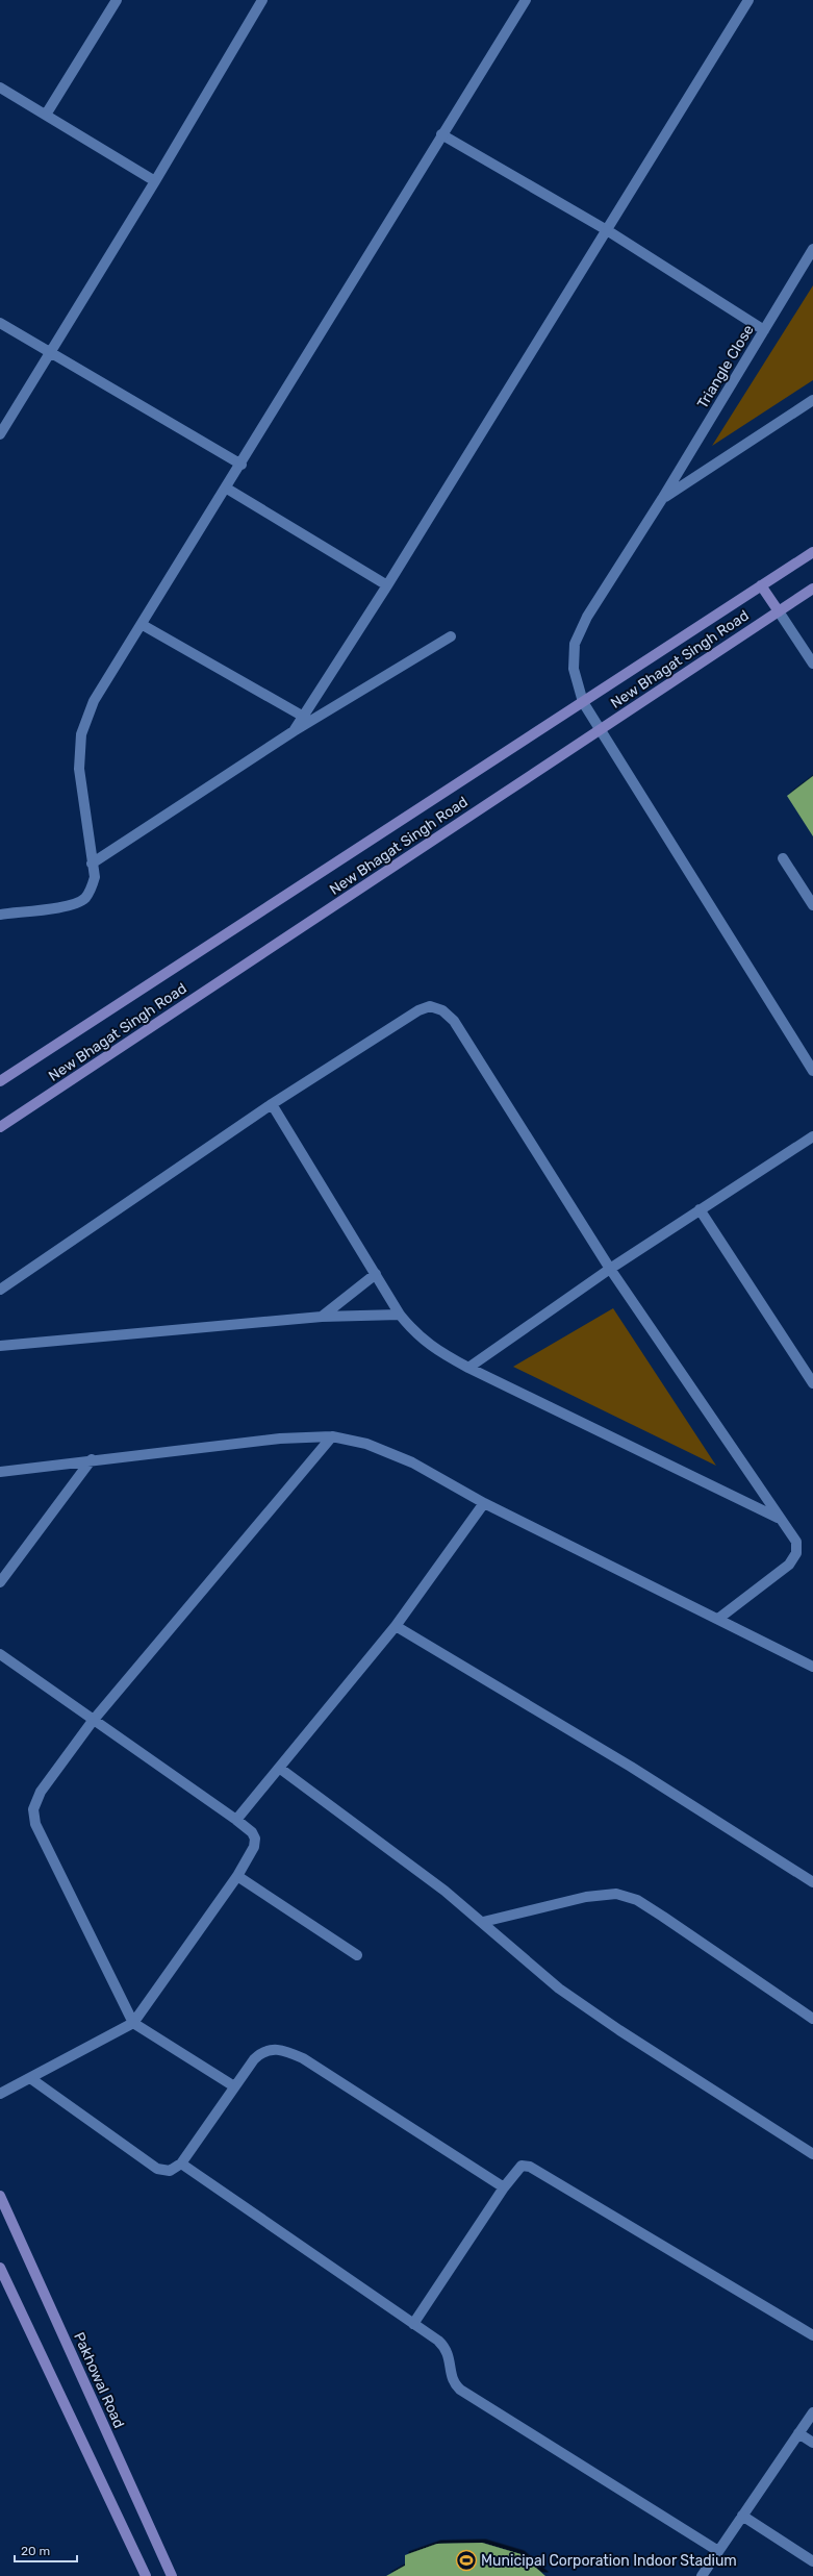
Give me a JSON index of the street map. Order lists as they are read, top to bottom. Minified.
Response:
{"streets":{"street":["Triangle Close","New Bhagat Singh Road","Pakhowal Road"]},"crossings":[["Triangle Close","New Bhagat Singh Road"]],"places":{"sports":["Municipal Corporation Indoor Stadium"]},"scale_bar":"20 m"}
